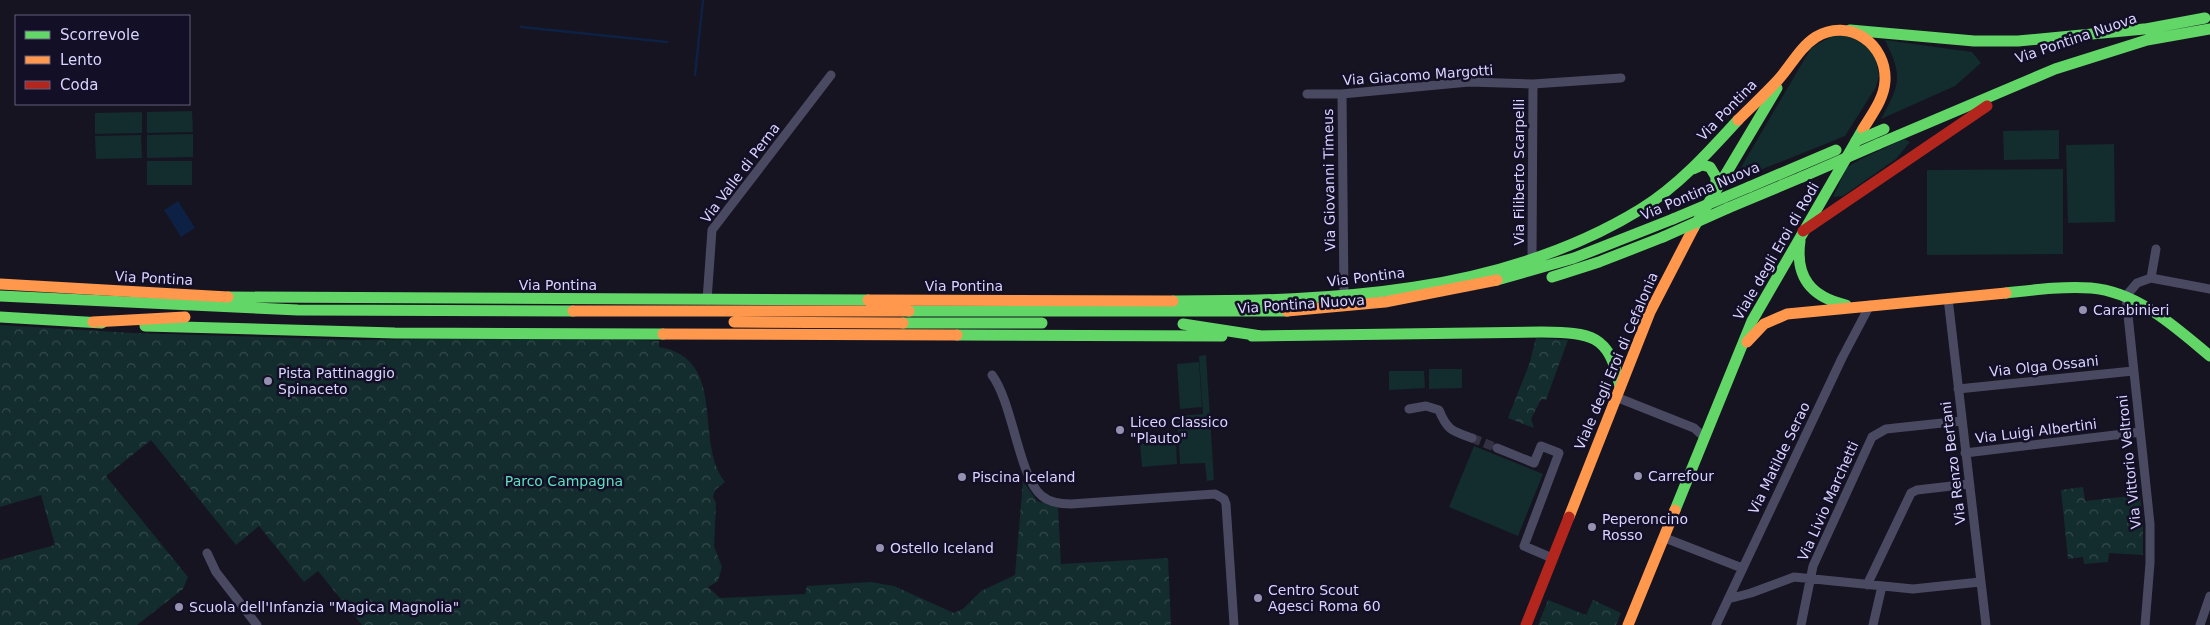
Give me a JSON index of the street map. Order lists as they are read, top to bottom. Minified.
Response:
{"streets":{"main road":["Via Pontina Nuova","Via Pontina","Viale degli Eroi di Rodi","Viale degli Eroi di Cefalonia"],"street":["Via Giacomo Margotti","Via Filiberto Scarpelli","Via Valle di Perna","Via Giovanni Timeus","Via Olga Ossani","Via Luigi Albertini","Via Matilde Serao","Via Vittorio Veltroni","Via Renzo Bertani","Via Livio Marchetti"]},"crossings":[["Via Pontina Nuova","Via Pontina"],["Via Giacomo Margotti","Via Filiberto Scarpelli"],["Via Giacomo Margotti","Via Giovanni Timeus"],["Via Pontina","Via Filiberto Scarpelli"],["Via Pontina","Via Valle di Perna"],["Via Pontina","Via Giovanni Timeus"],["Via Pontina","Viale degli Eroi di Rodi"],["Via Pontina","Viale degli Eroi di Cefalonia"],["Via Olga Ossani","Via Vittorio Veltroni"],["Via Olga Ossani","Via Renzo Bertani"],["Via Luigi Albertini","Via Vittorio Veltroni"],["Via Luigi Albertini","Via Renzo Bertani"],["Via Renzo Bertani","Via Livio Marchetti"]],"parks":["Parco Campagna"],"places":["Carabinieri","Pista Pattinaggio Spinaceto","Liceo Classico \"Plauto\"","Carrefour","Piscina Iceland","Peperoncino Rosso","Ostello Iceland","Centro Scout Agesci Roma 60","Scuola dell'Infanzia \"Magica Magnolia\""],"legend":["Scorrevole","Lento","Coda"]}
